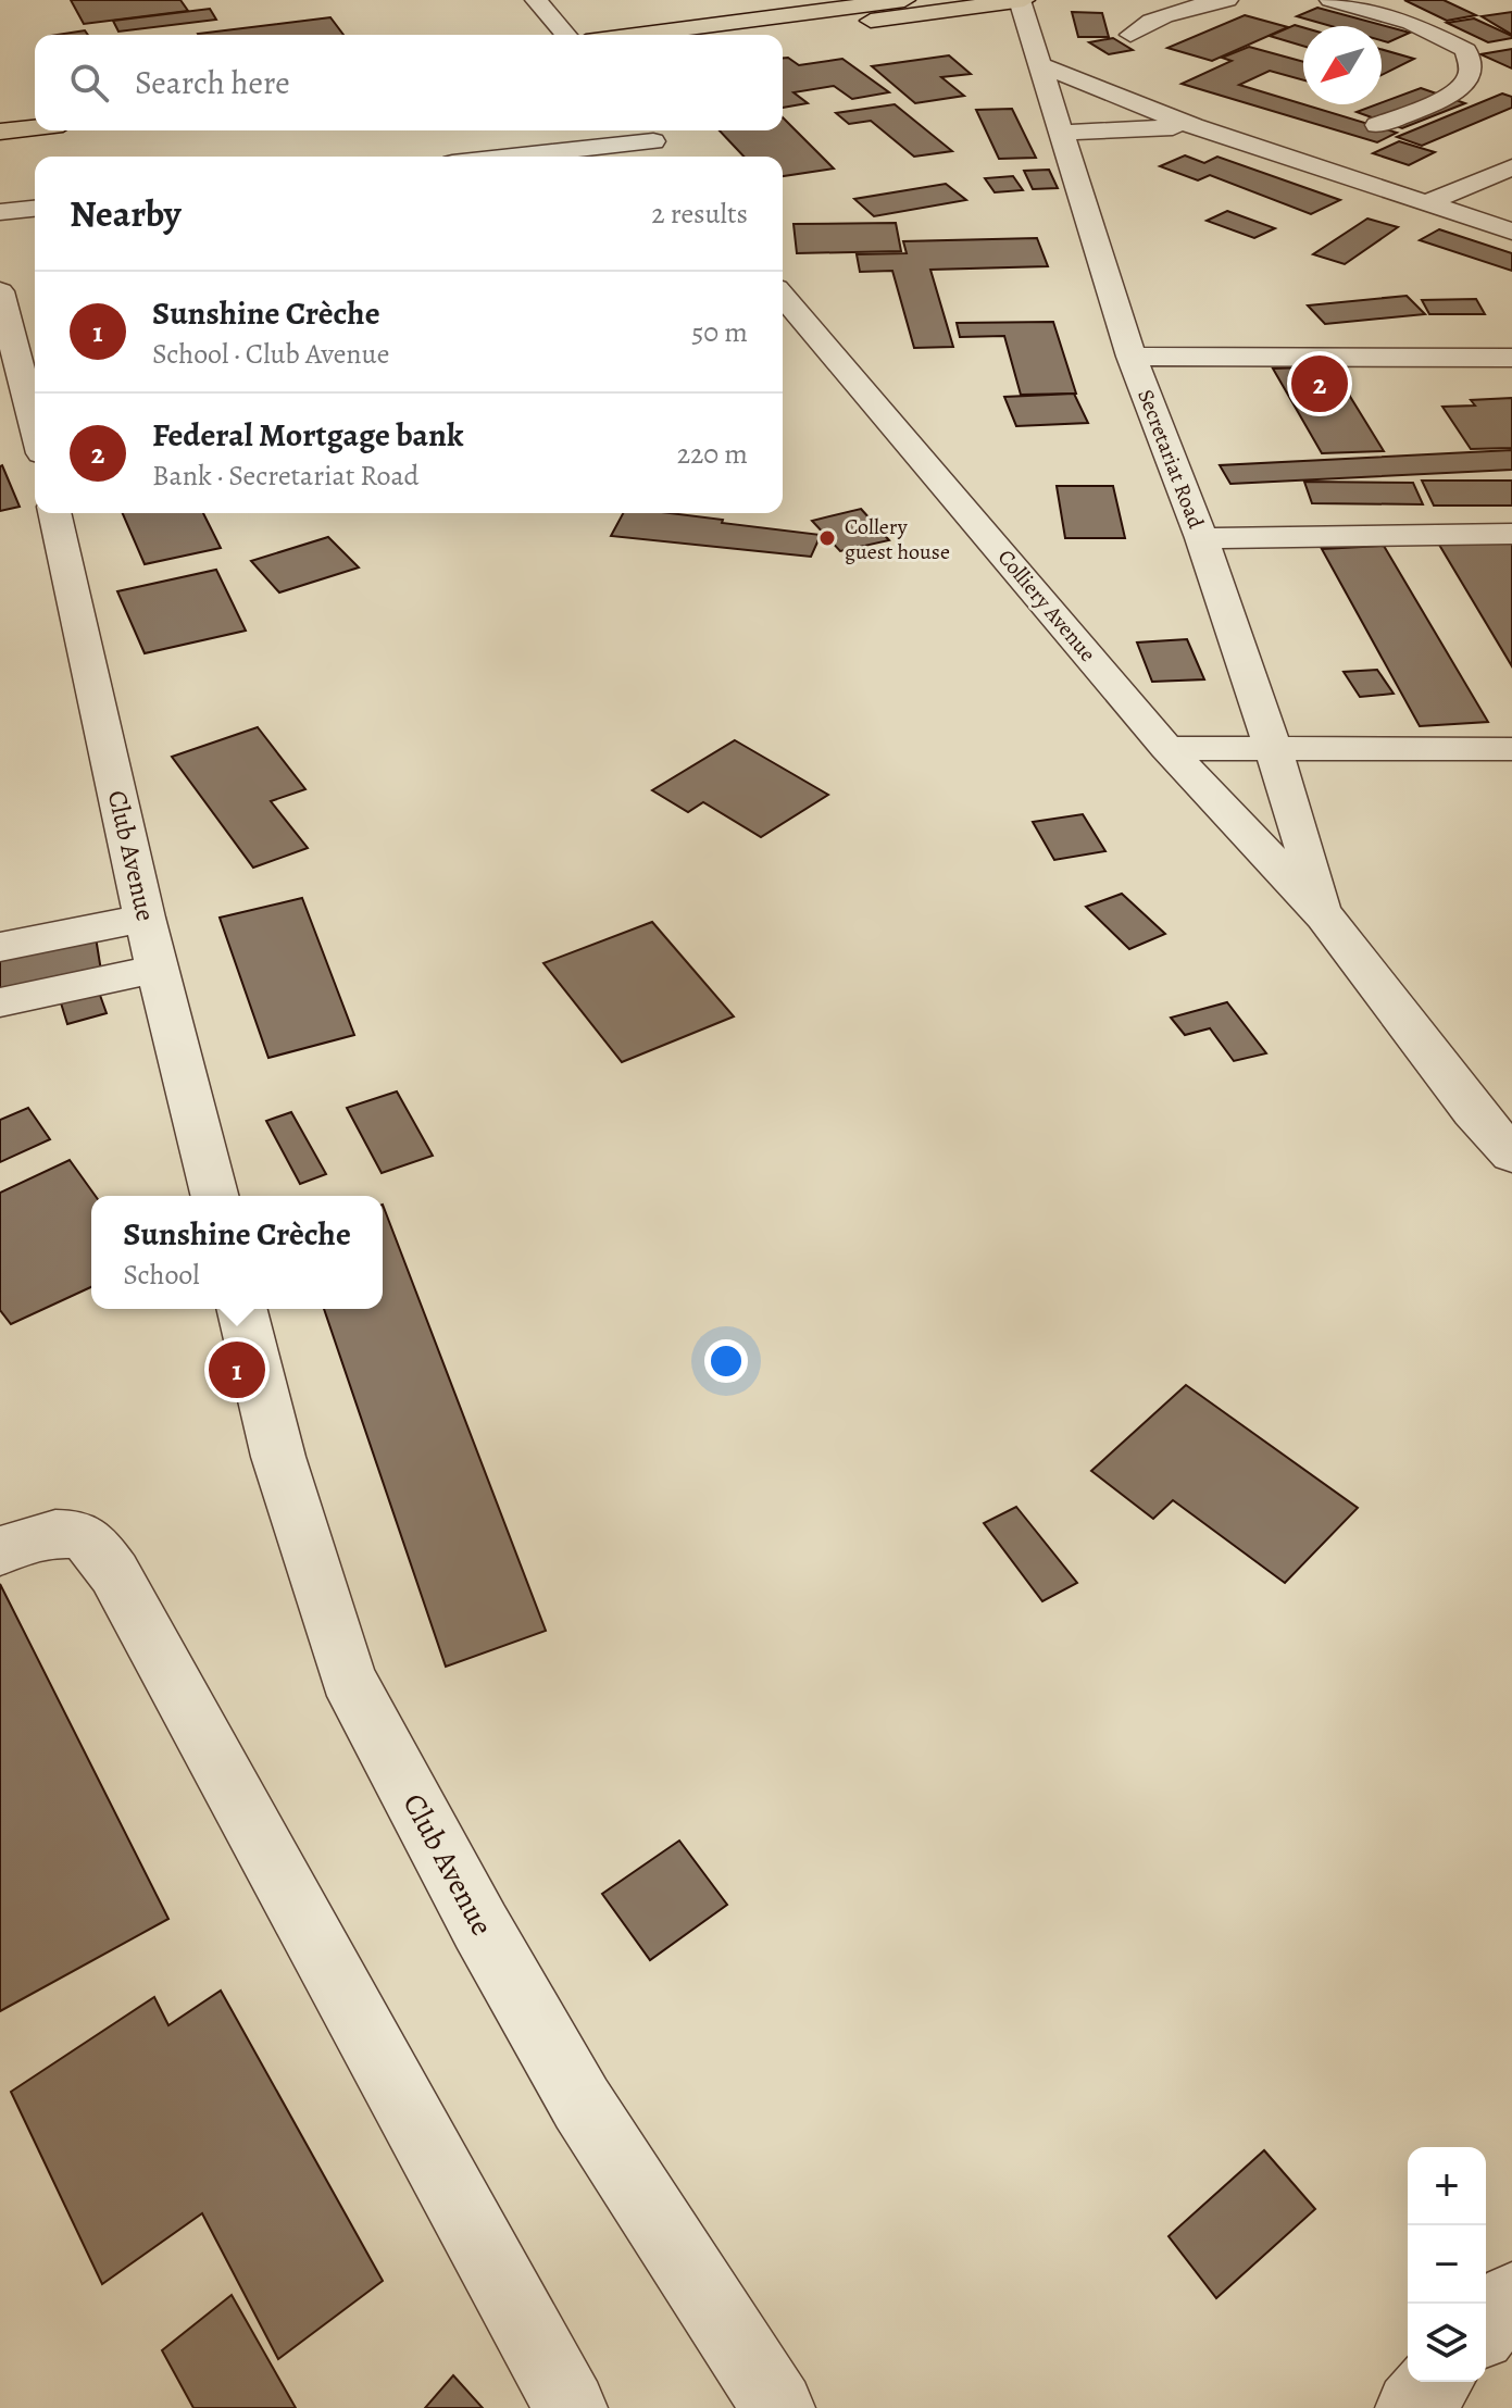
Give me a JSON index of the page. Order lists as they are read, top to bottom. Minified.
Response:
{"streets":{"street":["Secretariat Road","Colliery Avenue","Club Avenue"]},"crossings":[["Secretariat Road","Colliery Avenue"]],"places":["Collery guest house"],"north":"bottom left","page":{"search":"Search here","heading":["Nearby","2 results"],"list":[{"mark":"1","name":"Sunshine Crèche","note":"School · Club Avenue","value":"50 m"},{"mark":"2","name":"Federal Mortgage bank","note":"Bank · Secretariat Road","value":"220 m"}],"pins":["2","1"],"popup":["Sunshine Crèche","School"],"map_buttons":["+","−"]}}
